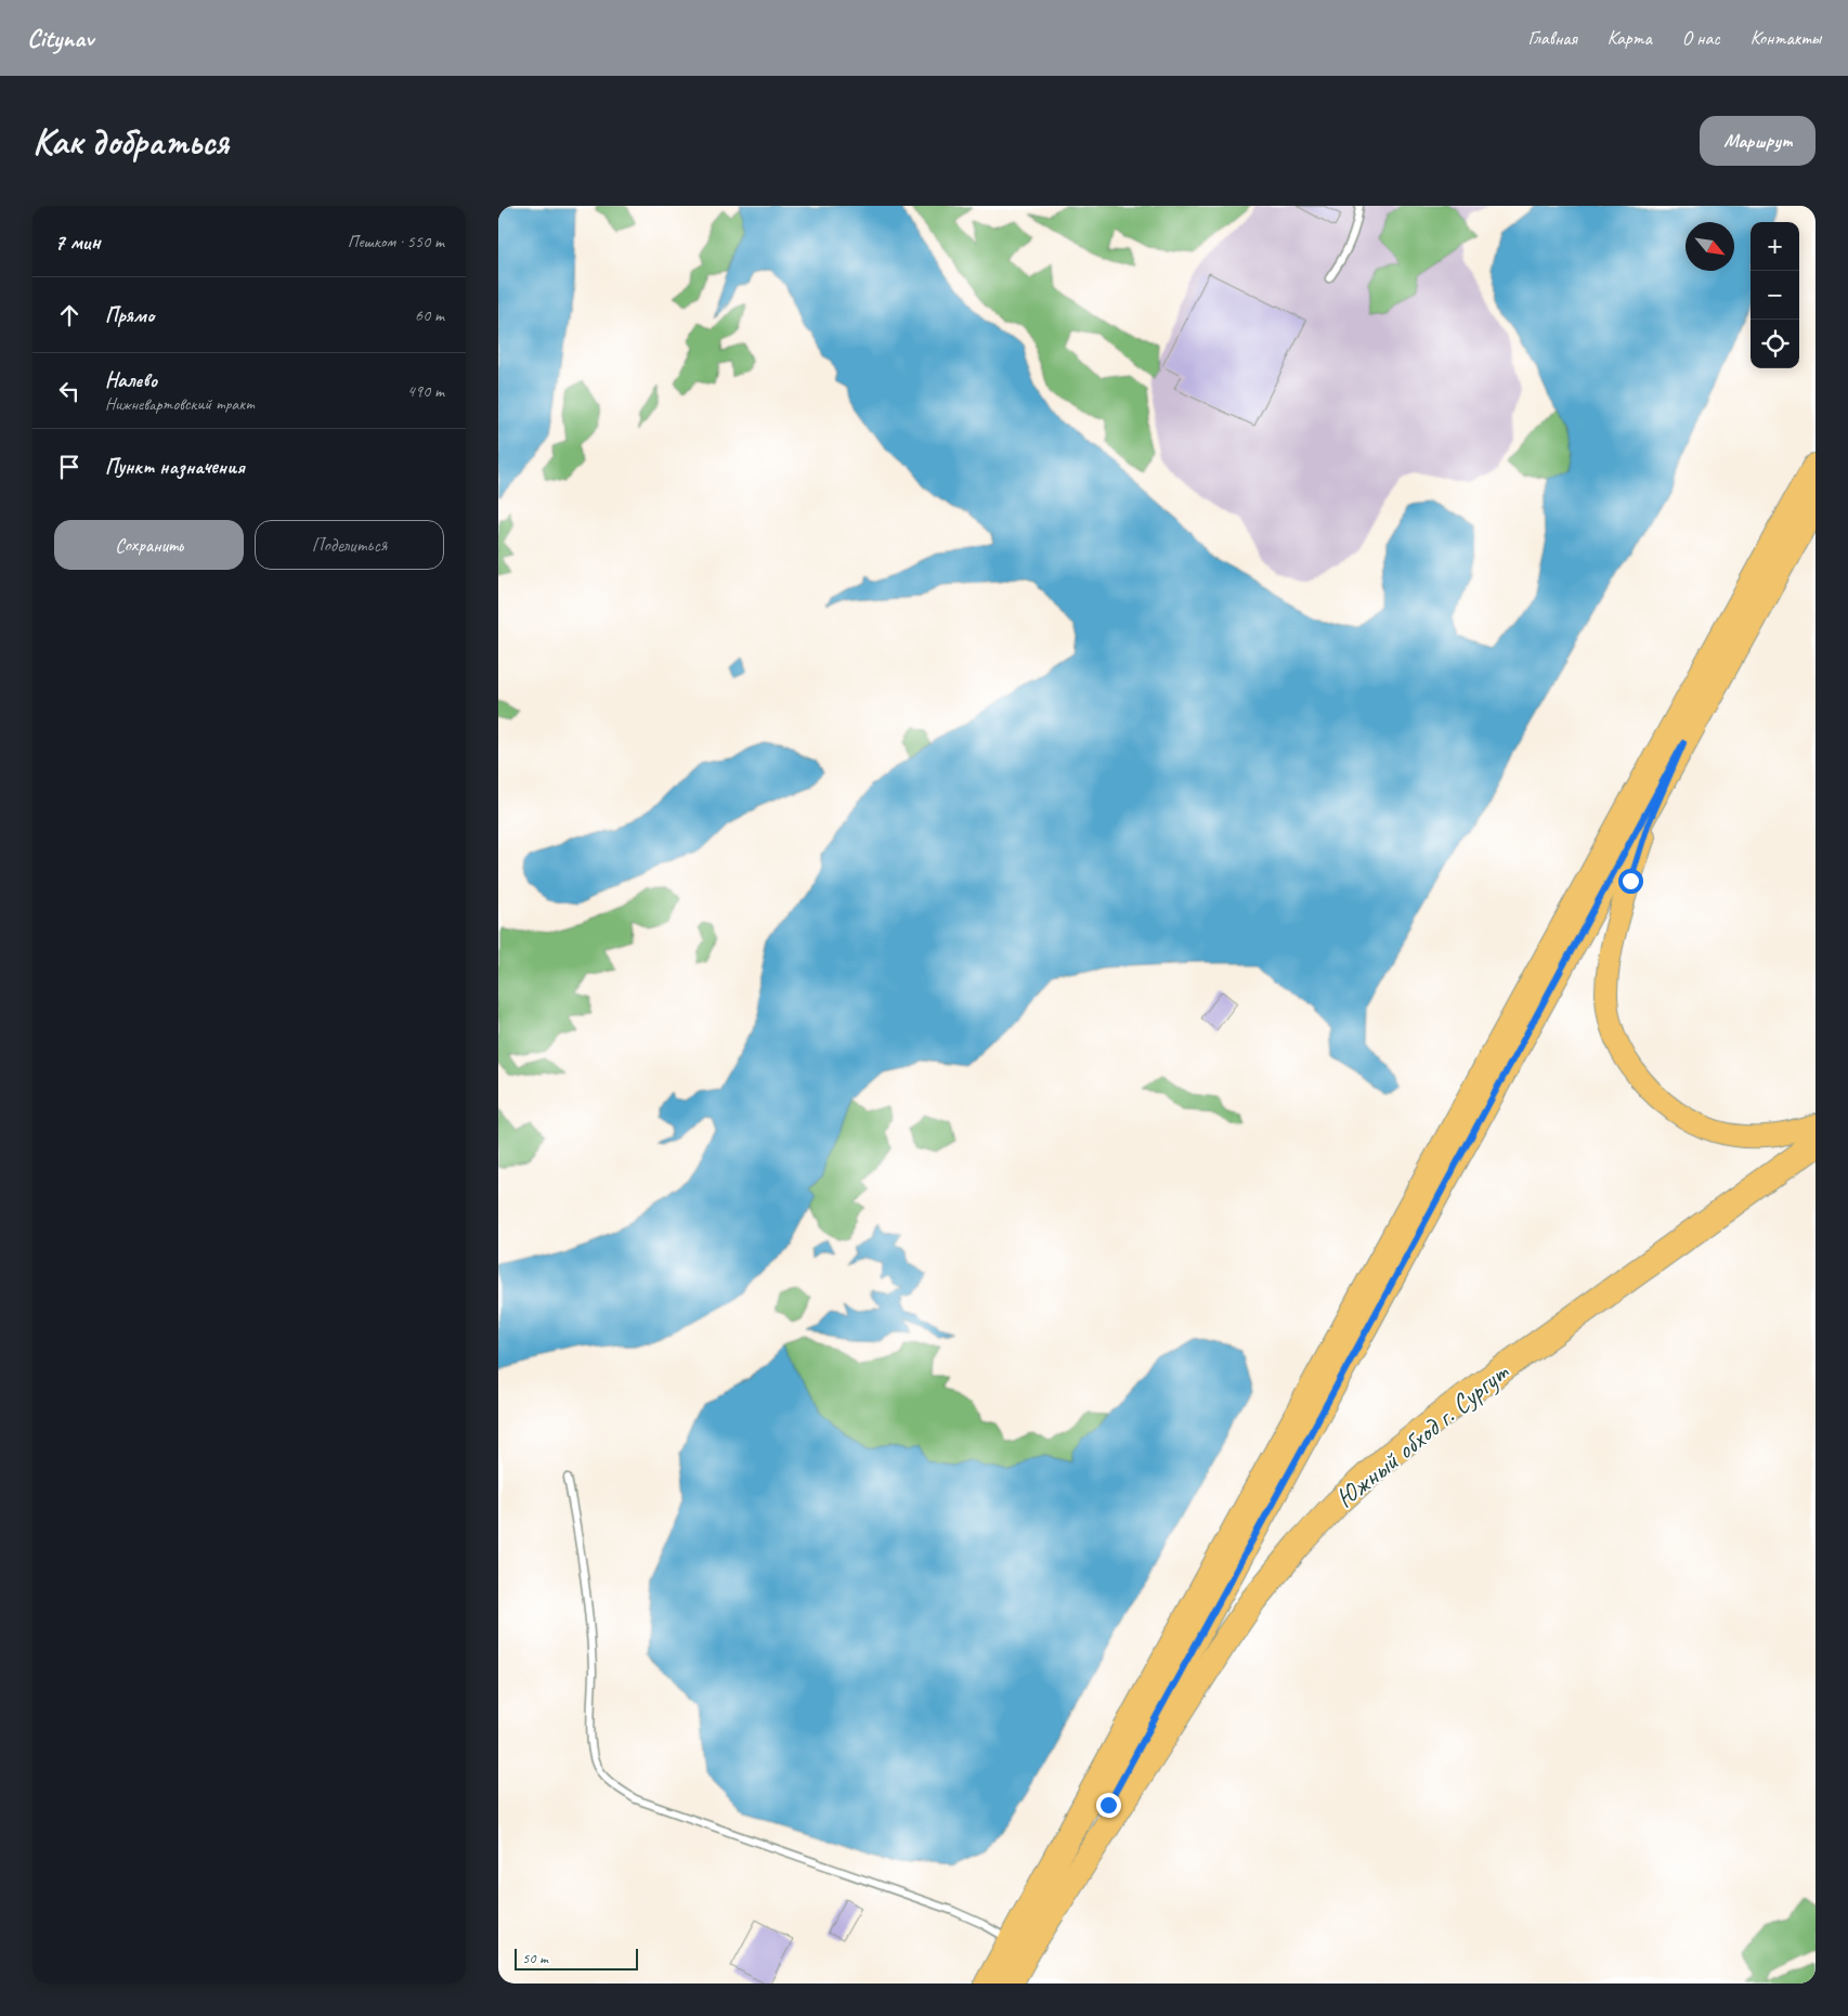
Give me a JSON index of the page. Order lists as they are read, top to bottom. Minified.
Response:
{"streets":{"highway":["Южный обход г. Сургут"]},"scale_bar":"50 m","north":"bottom right","page":{"header":"Citynav","nav":["Главная","Карта","О нас","Контакты"],"buttons":["Маршрут",["Сохранить","Поделиться"]],"title":"Как добраться","heading":["7 мин","Пешком · 550 m"],"map_buttons":["+","−"],"list":[["Прямо","60 m"],["Налево","Нижневартовский тракт","490 m"],"Пункт назначения"],"scale":"50 m"}}
